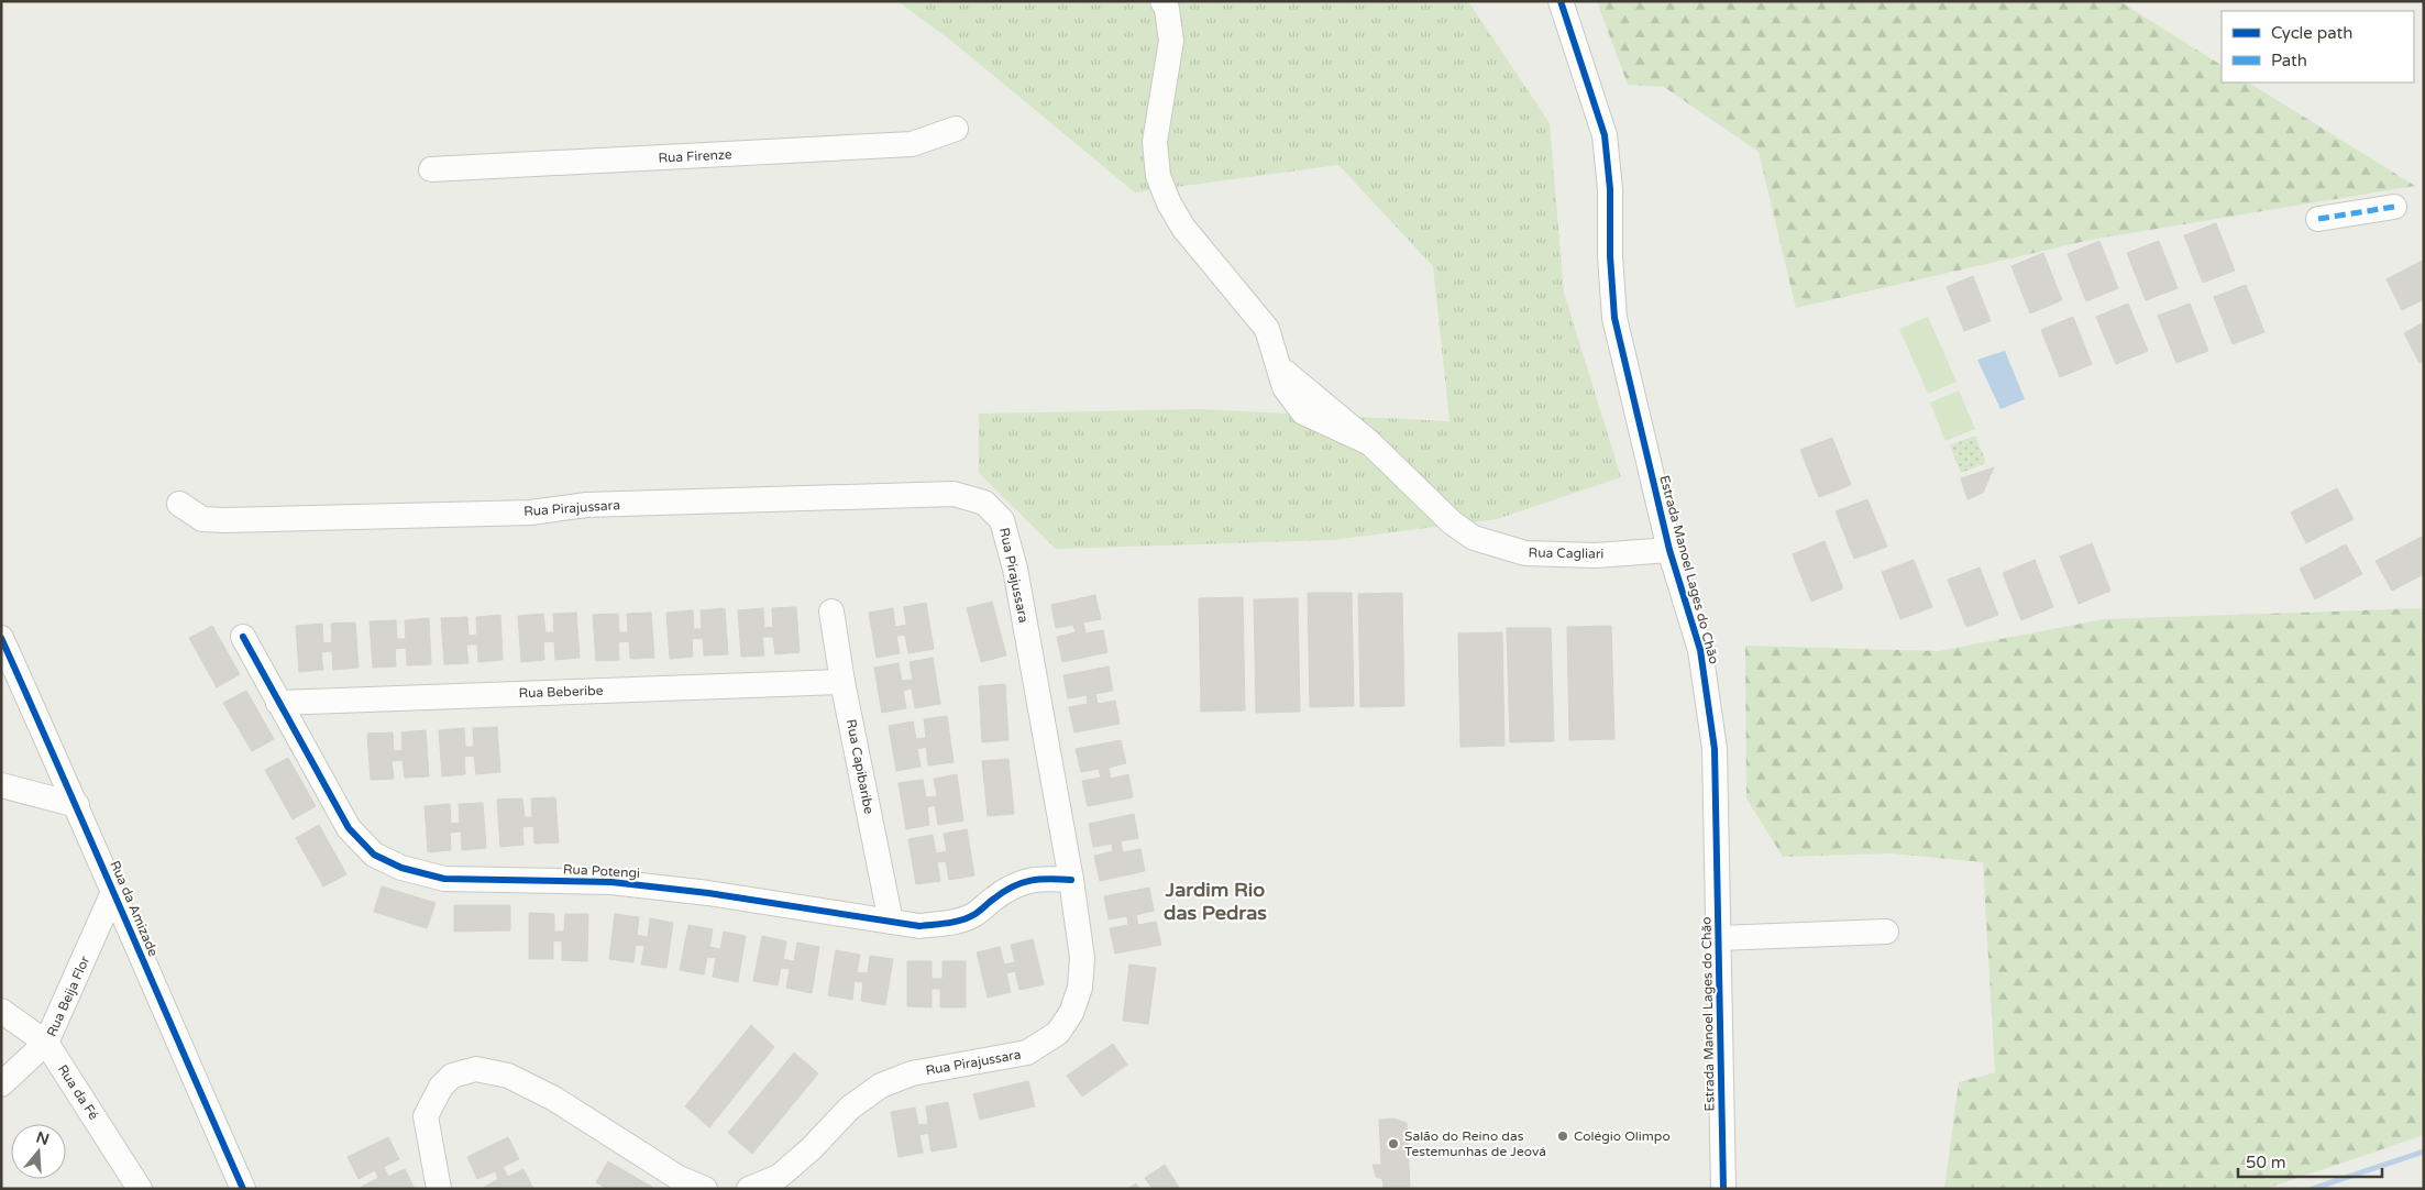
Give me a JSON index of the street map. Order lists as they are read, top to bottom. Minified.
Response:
{"streets":{"street":["Rua Firenze","Rua Pirajussara","Rua Cagliari","Estrada Manoel Lages do Chão","Rua Beberibe","Rua Capibaribe","Rua Potengi","Rua da Amizade","Rua Beija Flor","Rua da Fé"]},"crossings":[["Rua Pirajussara","Rua Potengi"],["Rua Cagliari","Estrada Manoel Lages do Chão"],["Rua Beberibe","Rua Capibaribe"],["Rua Beberibe","Rua Potengi"],["Rua Capibaribe","Rua Potengi"],["Rua da Amizade","Rua Beija Flor"],["Rua Beija Flor","Rua da Fé"]],"districts":["Jardim Rio das Pedras"],"places":["Colégio Olimpo","Salão do Reino das Testemunhas de Jeová"],"legend":["Cycle path","Path"],"scale_bar":"50 m","north":"top"}
